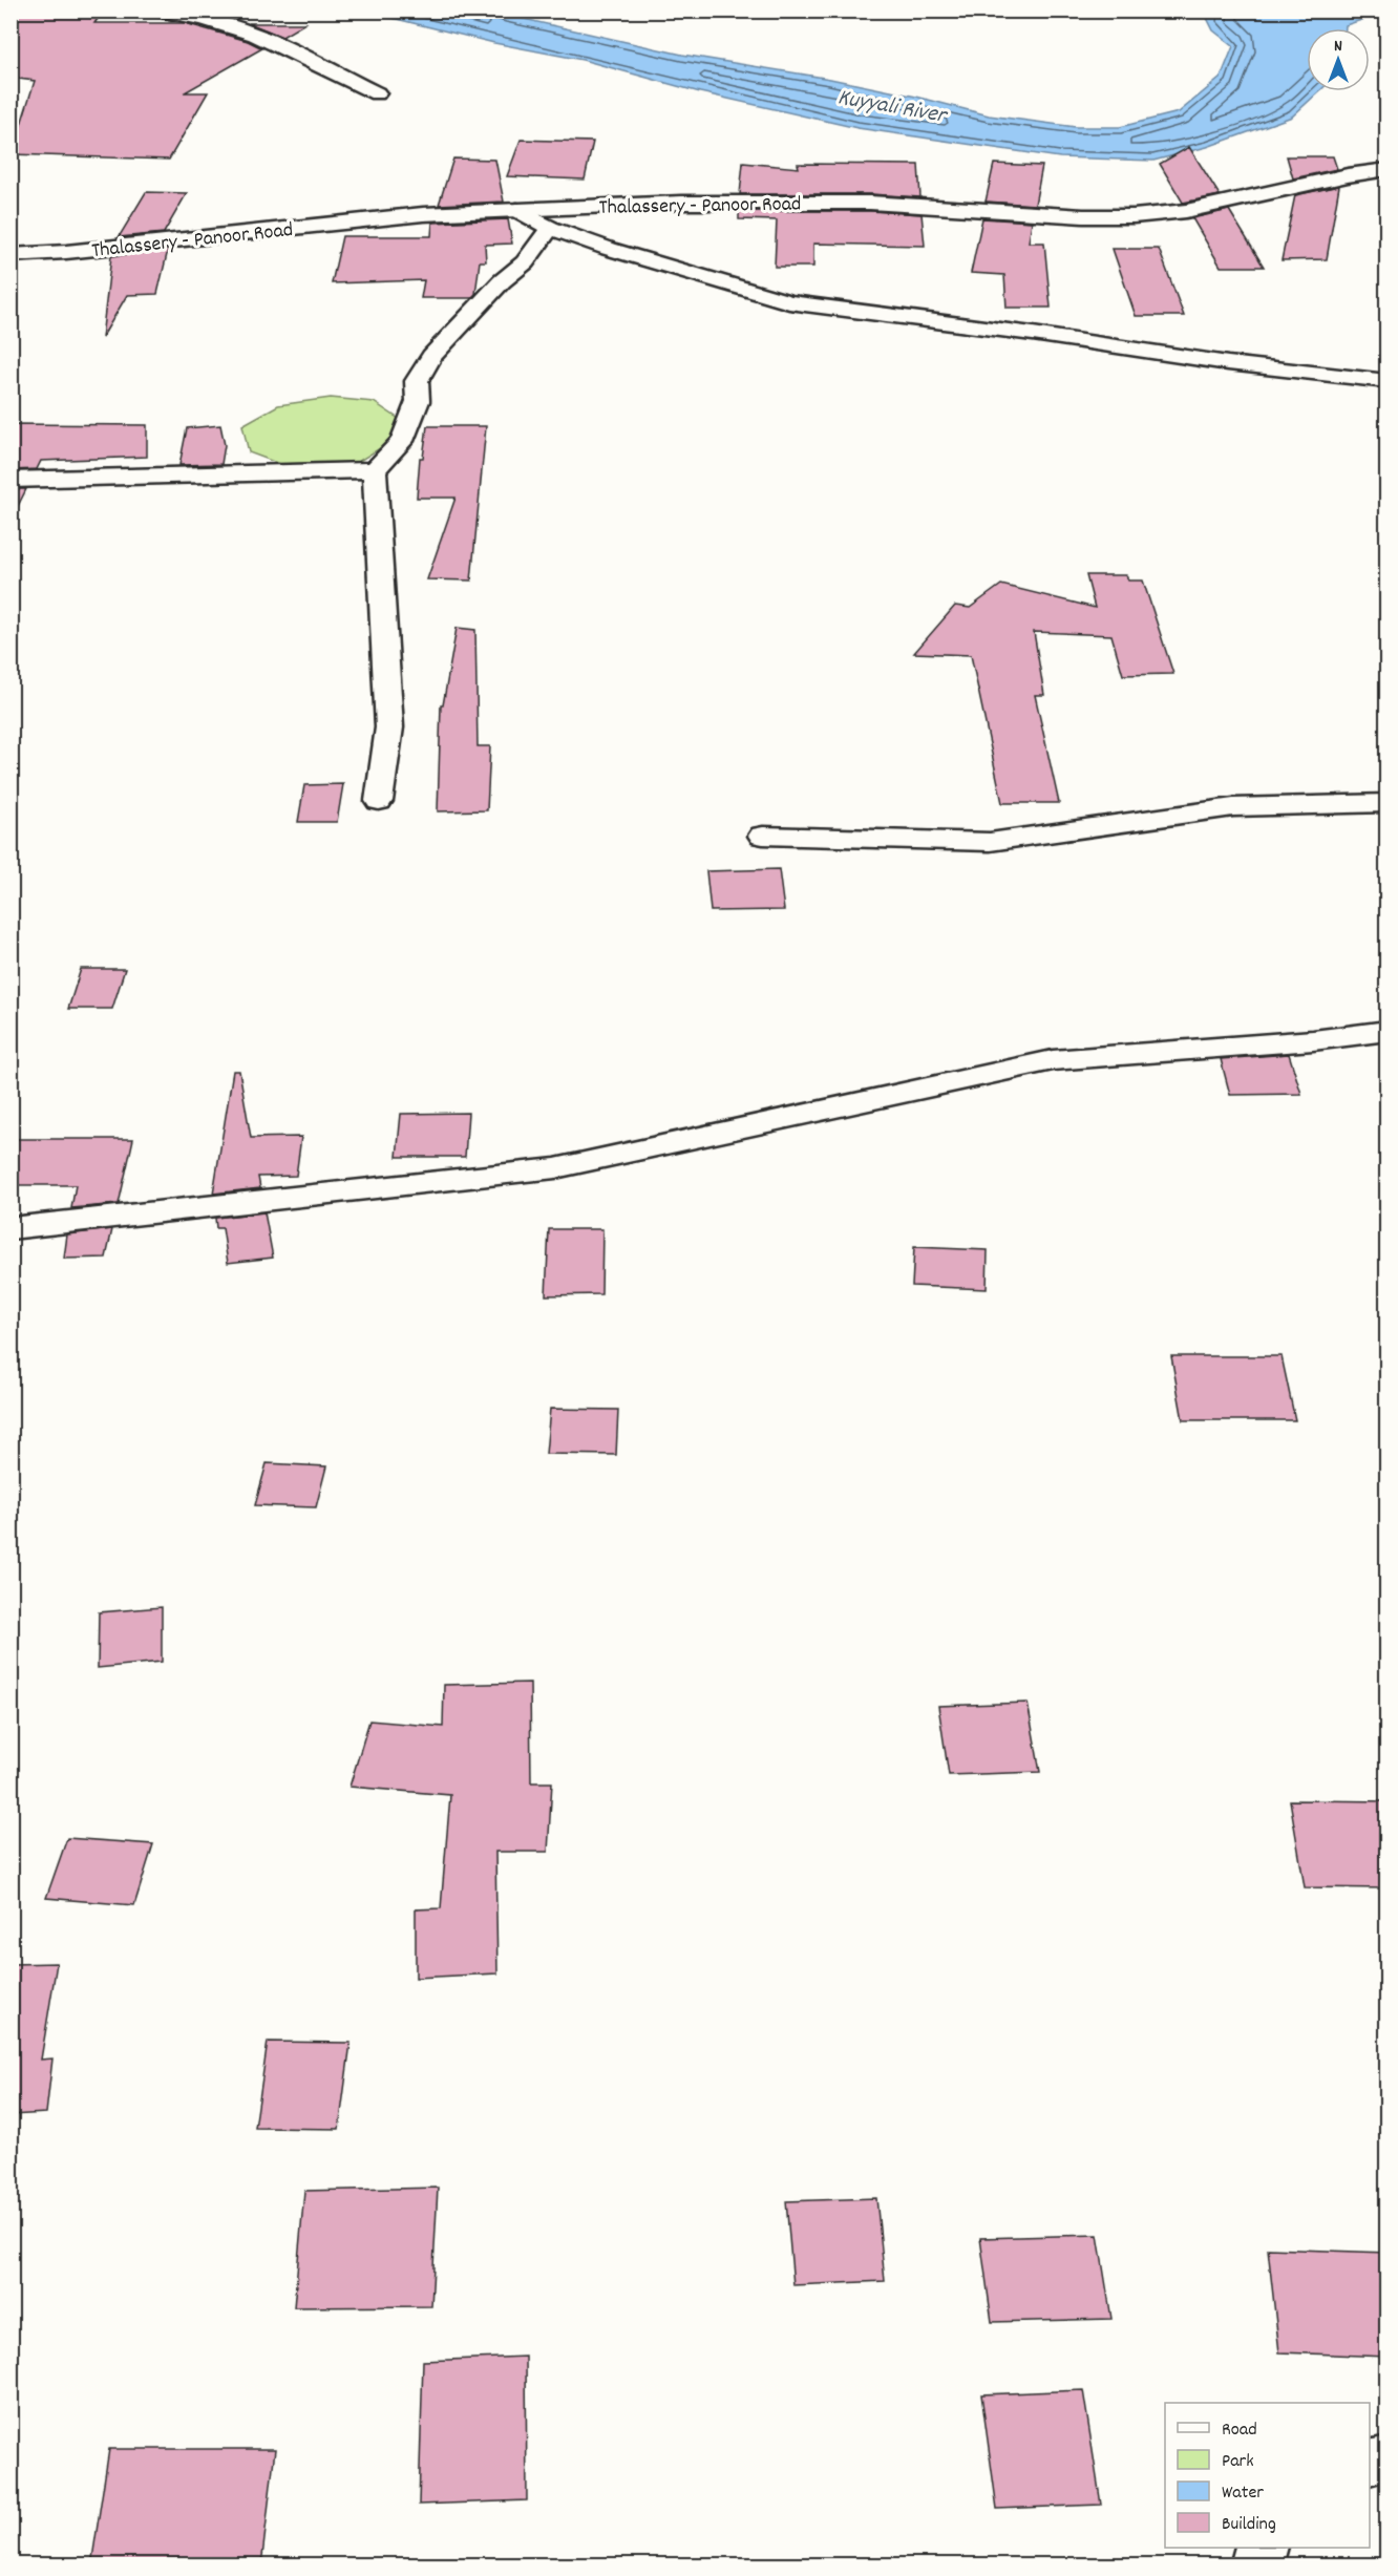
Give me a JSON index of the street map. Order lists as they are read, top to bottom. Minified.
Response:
{"streets":{"street":["Thalassery - Panoor Road"]},"water":["Kuyyali River"],"legend":["Road","Park","Water","Building"],"north":"top"}
